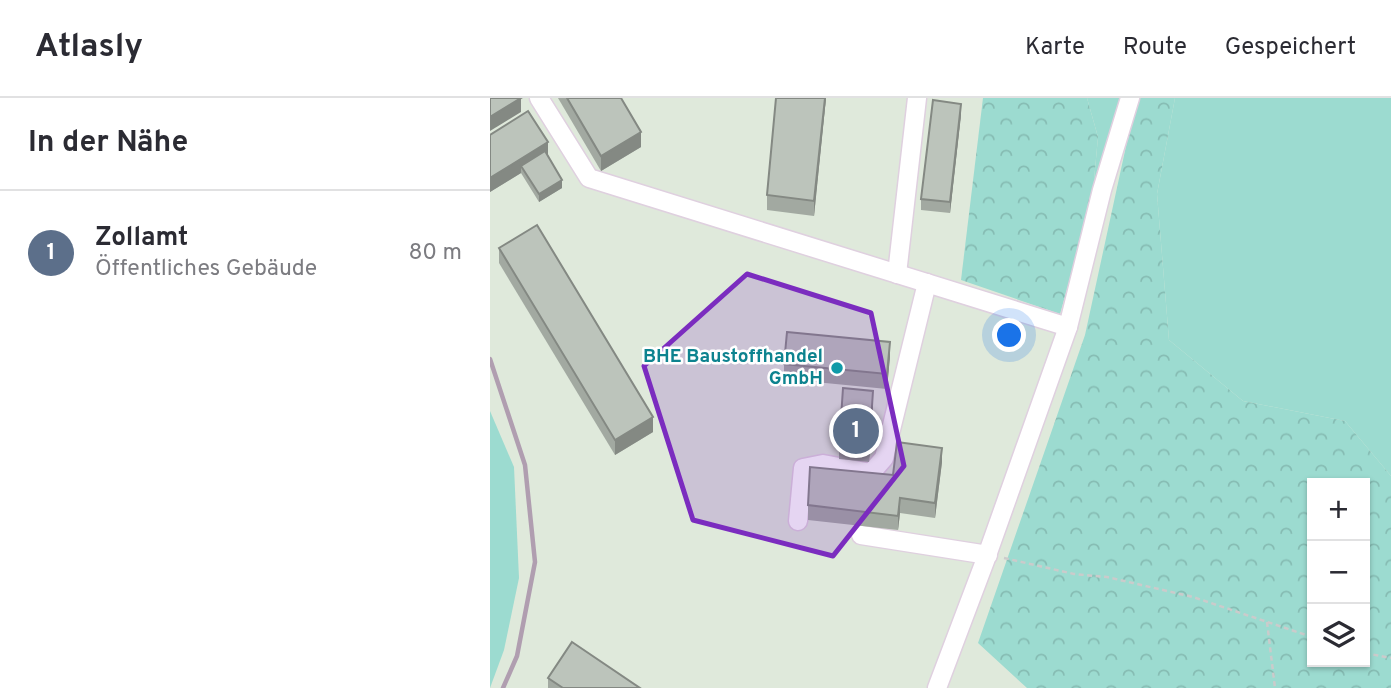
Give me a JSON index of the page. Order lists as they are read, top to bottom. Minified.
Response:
{"places":["BHE Baustoffhandel GmbH"],"page":{"header":"Atlasly","nav":["Karte","Route","Gespeichert"],"heading":"In der Nähe","list":[{"mark":"1","name":"Zollamt","note":"Öffentliches Gebäude","value":"80 m"}],"pins":"1","map_buttons":["+","−"]}}
